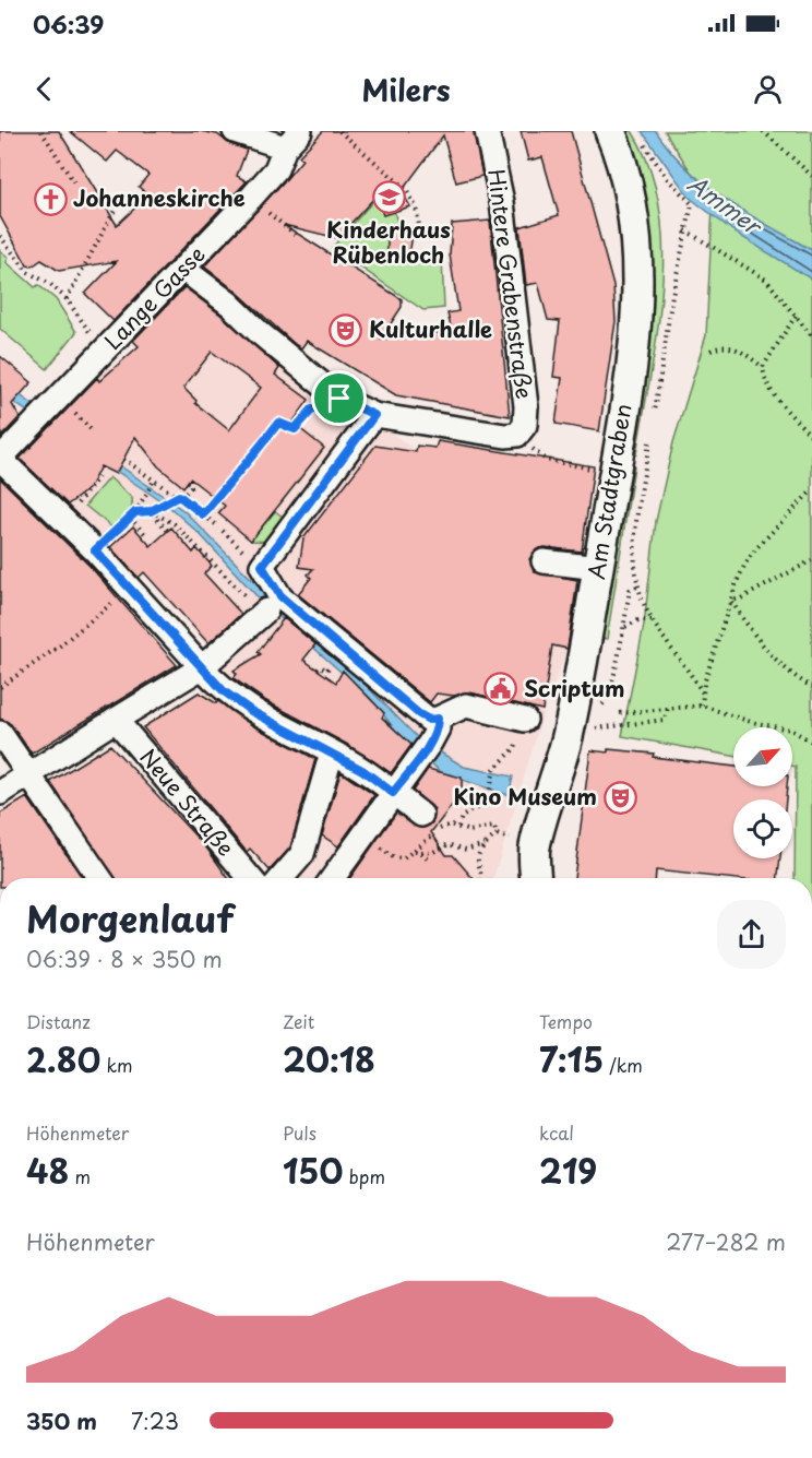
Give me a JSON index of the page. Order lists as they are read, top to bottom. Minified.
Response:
{"streets":{"main road":["Am Stadtgraben"],"street":["Hintere Grabenstraße","Lange Gasse","Neue Straße"]},"water":["Ammer"],"places":{"school or university":["Kinderhaus Rübenloch"],"church":["Johanneskirche"],"theatre":["Kulturhalle","Kino Museum"],"public building":["Scriptum"]},"north":"top right","page":{"status":"06:39","header":"Milers","heading":["Morgenlauf","06:39 · 8 × 350 m"],"stats":[["Distanz","2.80 km"],["Zeit","20:18"],["Tempo","7:15 /km"],["Höhenmeter","48 m"],["Puls","150 bpm"],["kcal","219"]],"chart":["Höhenmeter","277–282 m"],"list":[{"name":"350 m","note":"7:23"}]}}
